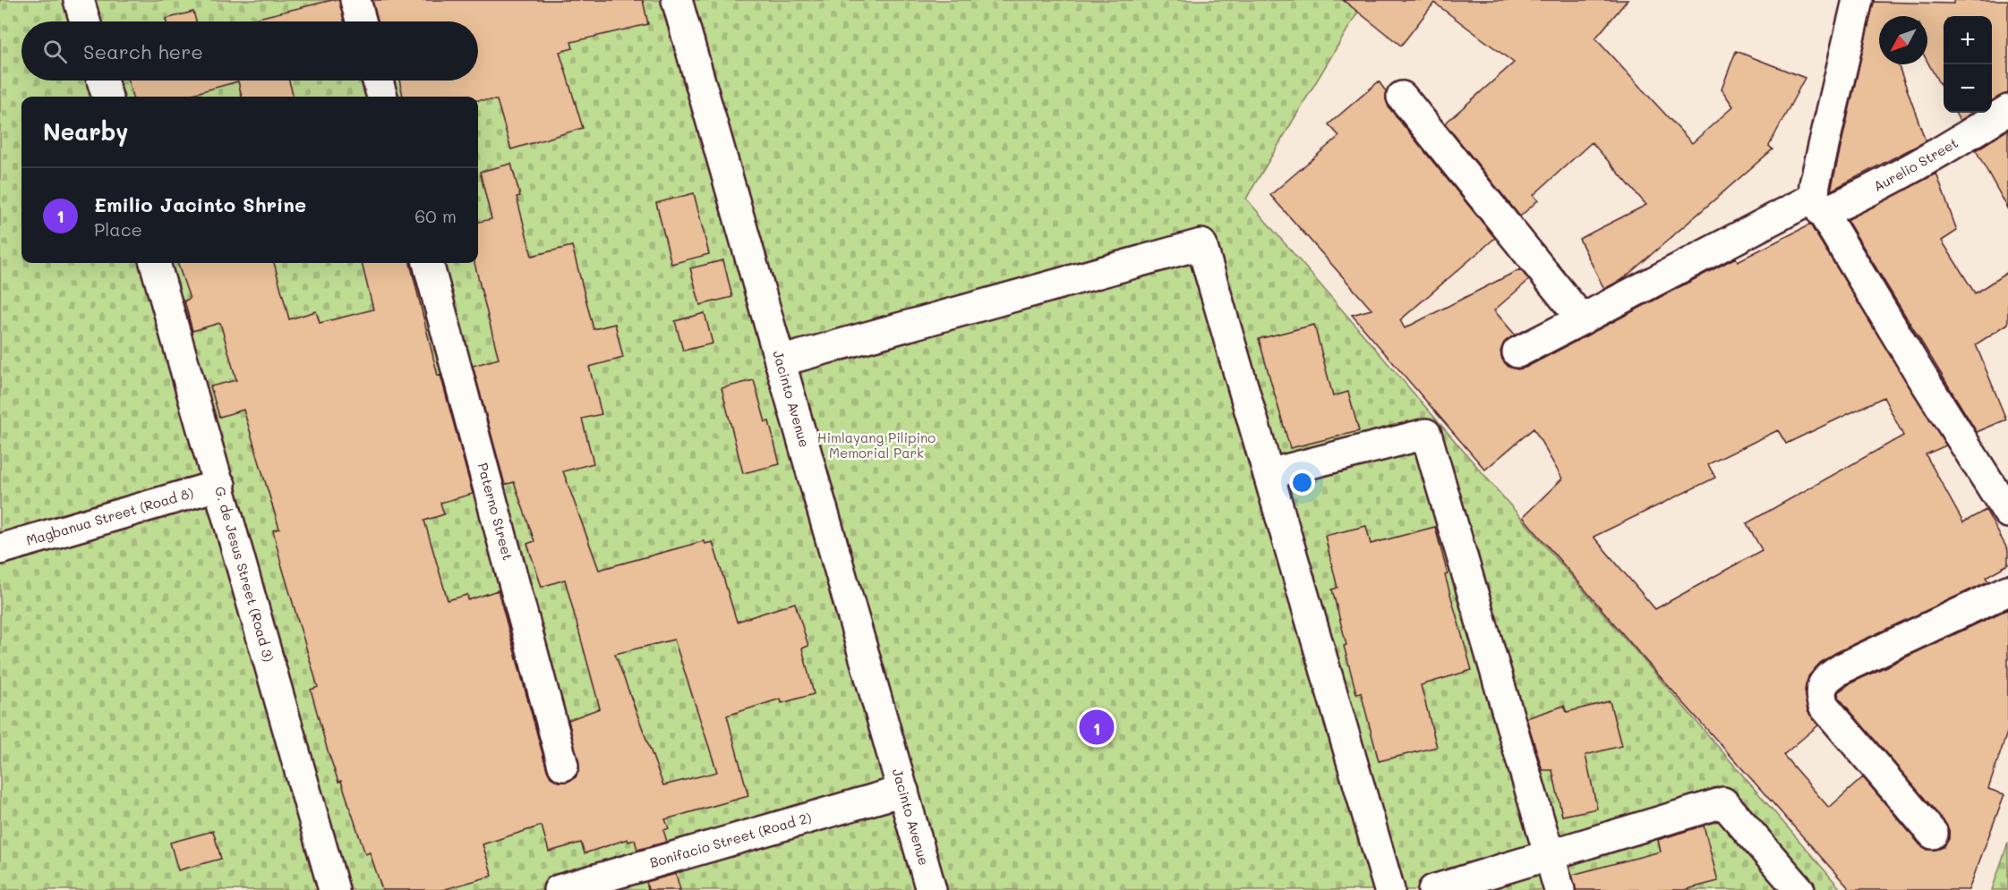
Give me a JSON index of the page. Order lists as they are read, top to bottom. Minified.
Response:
{"streets":{"street":["Aurelio Street","Jacinto Avenue","Paterno Street","Magbanua Street (Road 8)","G. de Jesus Street (Road 3)","Bonifacio Street (Road 2)"]},"crossings":[["Jacinto Avenue","Bonifacio Street (Road 2)"],["Magbanua Street (Road 8)","G. de Jesus Street (Road 3)"]],"parks":["Himlayang Pilipino Memorial Park"],"north":"bottom left","page":{"map_buttons":["+","−"],"search":"Search here","heading":"Nearby","list":[{"mark":"1","name":"Emilio Jacinto Shrine","note":"Place","value":"60 m"}],"pins":"1"}}
